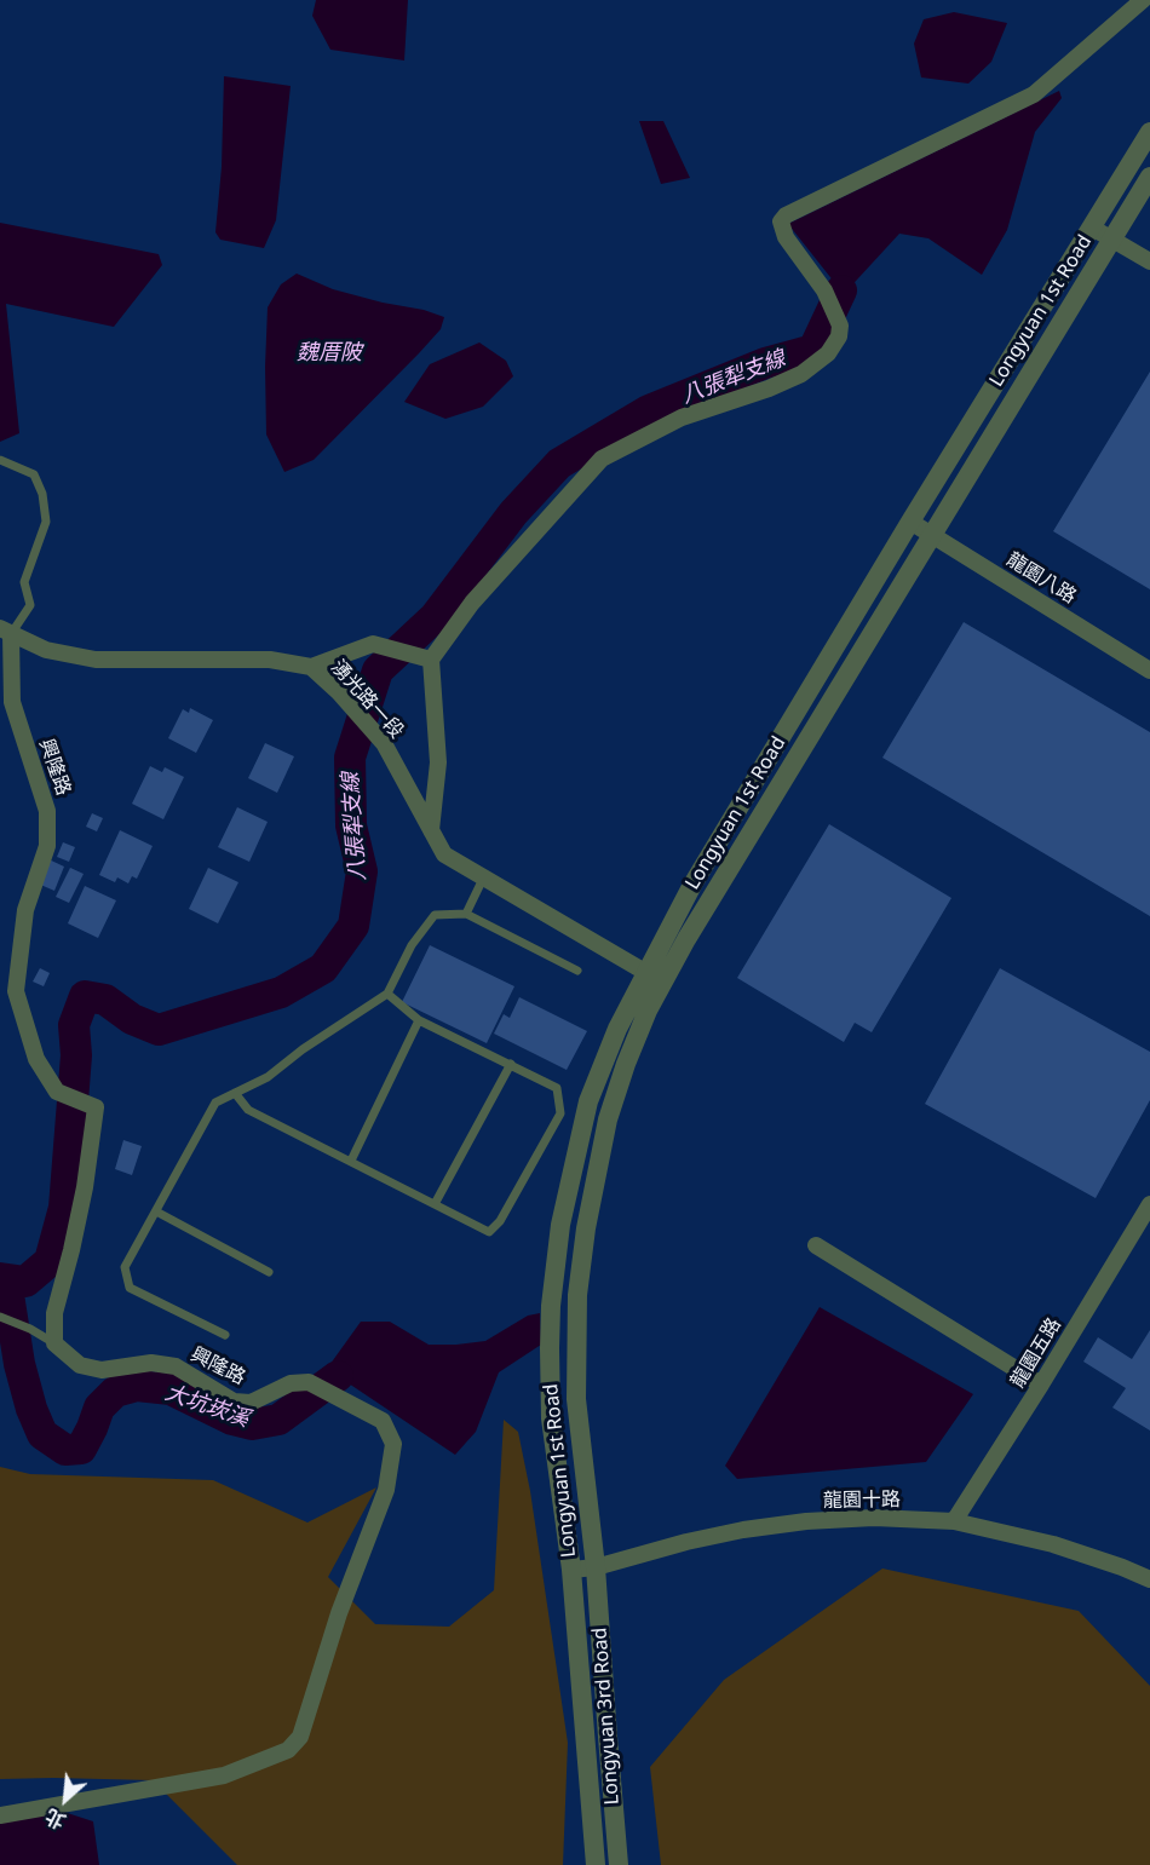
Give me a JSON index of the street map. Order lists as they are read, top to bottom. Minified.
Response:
{"streets":{"street":["Longyuan 1st Road","龍園八路","湧光路一段","興隆路","龍園五路","龍園十路","Longyuan 3rd Road"]},"crossings":[["Longyuan 1st Road","龍園八路"],["Longyuan 1st Road","湧光路一段"],["Longyuan 1st Road","龍園十路"],["Longyuan 1st Road","Longyuan 3rd Road"],["湧光路一段","興隆路"],["龍園五路","龍園十路"],["龍園十路","Longyuan 3rd Road"]],"water":["魏厝陂","八張犁支線","大坑崁溪"],"north":"bottom left"}
